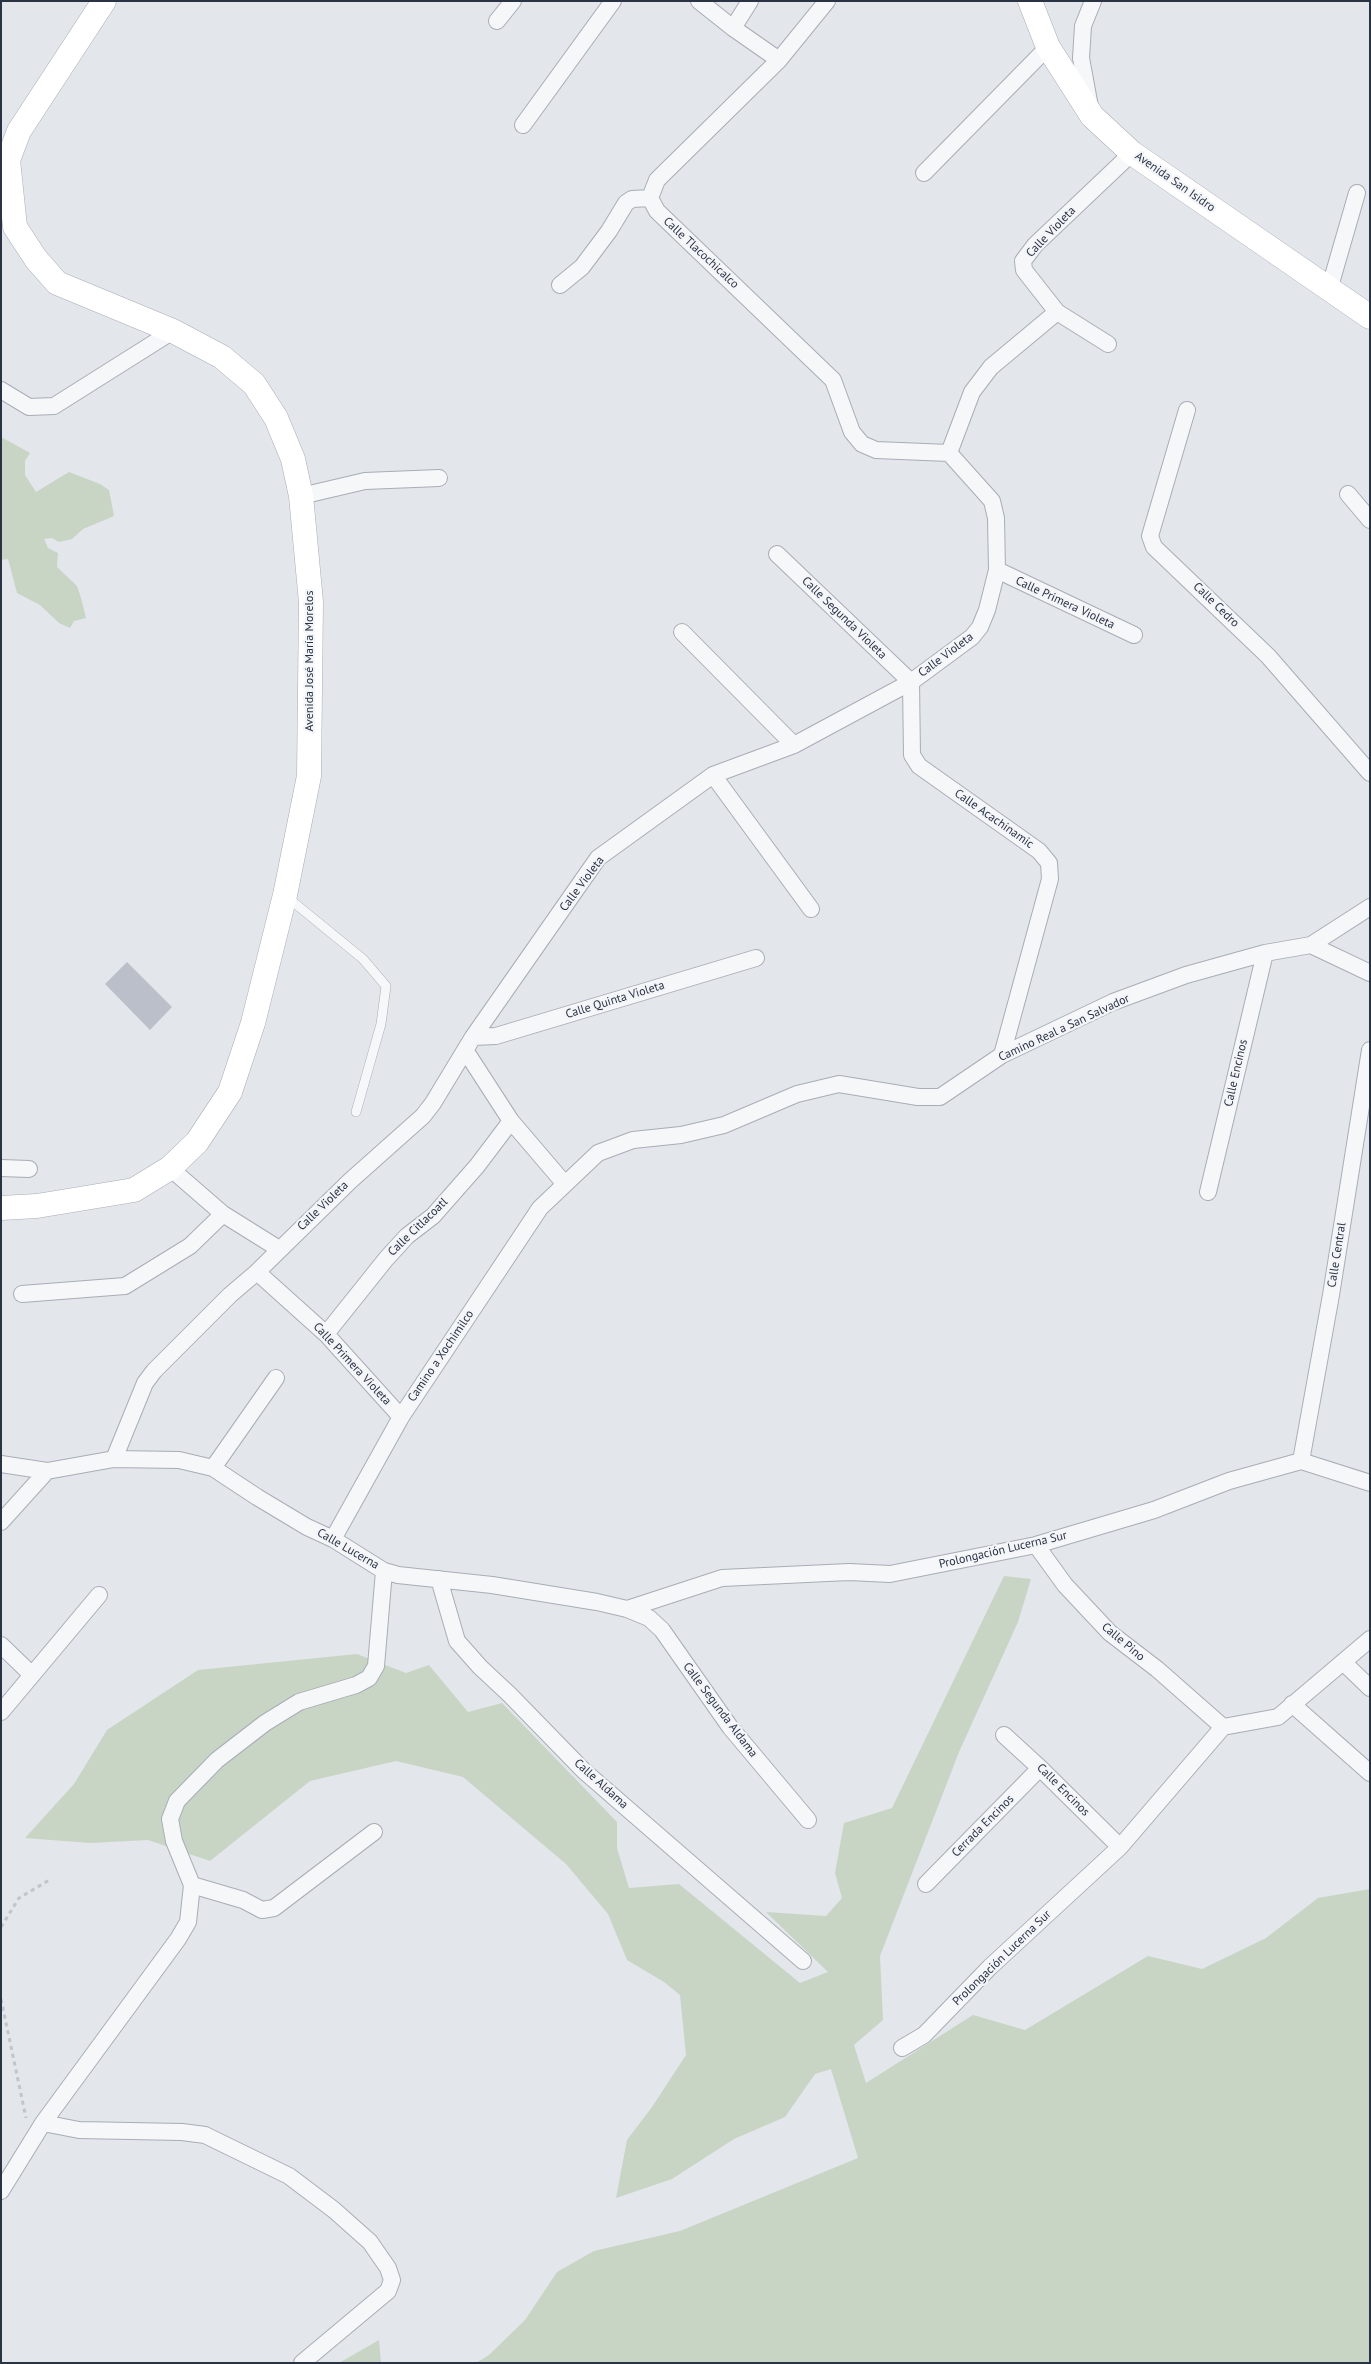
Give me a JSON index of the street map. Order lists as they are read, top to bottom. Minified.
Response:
{"streets":{"main road":["Avenida San Isidro","Avenida José María Morelos"],"street":["Calle Violeta","Calle Tlacochicalco","Calle Primera Violeta","Calle Cedro","Calle Segunda Violeta","Calle Acachinamic","Calle Quinta Violeta","Camino Real a San Salvador","Calle Encinos","Calle Citlacoatl","Calle Central","Camino a Xochimilco","Calle Lucerna","Prolongación Lucerna Sur","Calle Pino","Calle Segunda Aldama","Calle Aldama","Cerrada Encinos"]},"crossings":[["Avenida San Isidro","Calle Violeta"],["Calle Violeta","Calle Tlacochicalco"],["Calle Violeta","Calle Primera Violeta"],["Calle Violeta","Calle Segunda Violeta"],["Calle Violeta","Calle Acachinamic"],["Calle Violeta","Calle Quinta Violeta"],["Calle Violeta","Calle Lucerna"],["Calle Primera Violeta","Calle Citlacoatl"],["Calle Primera Violeta","Camino a Xochimilco"],["Calle Segunda Violeta","Calle Acachinamic"],["Calle Acachinamic","Camino Real a San Salvador"],["Camino Real a San Salvador","Calle Encinos"],["Camino Real a San Salvador","Camino a Xochimilco"],["Calle Encinos","Prolongación Lucerna Sur"],["Calle Encinos","Cerrada Encinos"],["Calle Central","Prolongación Lucerna Sur"],["Camino a Xochimilco","Calle Lucerna"],["Calle Lucerna","Prolongación Lucerna Sur"],["Calle Lucerna","Calle Segunda Aldama"],["Calle Lucerna","Calle Aldama"],["Prolongación Lucerna Sur","Calle Pino"],["Prolongación Lucerna Sur","Calle Segunda Aldama"]]}
